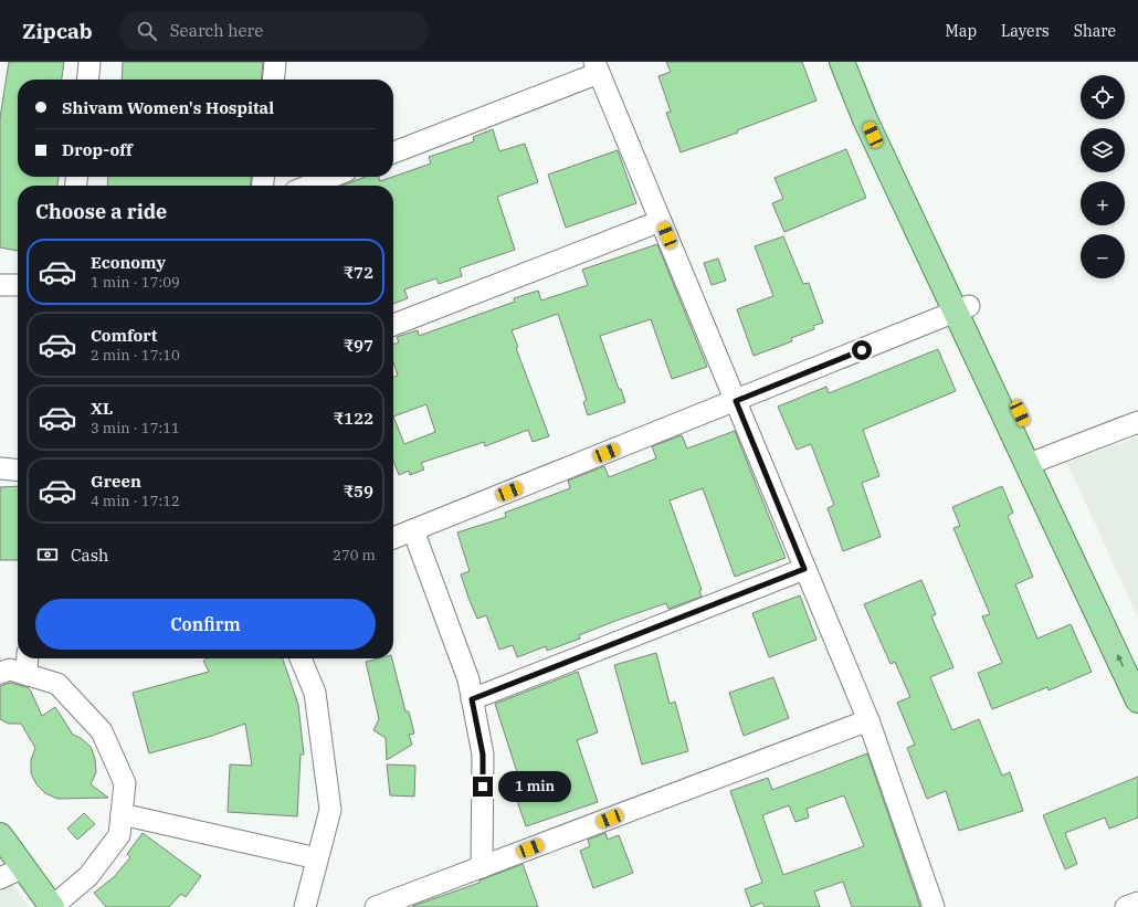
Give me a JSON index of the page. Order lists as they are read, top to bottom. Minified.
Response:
{"page":{"header":"Zipcab","search":"Search here","nav":["Map","Layers","Share"],"map_buttons":["+","−"],"banner":["Shivam Women's Hospital","Drop-off"],"heading":"Choose a ride","list":[{"name":"Economy","note":"1 min · 17:09","value":"₹72"},{"name":"Comfort","note":"2 min · 17:10","value":"₹97"},{"name":"XL","note":"3 min · 17:11","value":"₹122"},{"name":"Green","note":"4 min · 17:12","value":"₹59"}],"pay":["Cash","270 m"],"buttons":"Confirm","bubble":"1 min"}}
